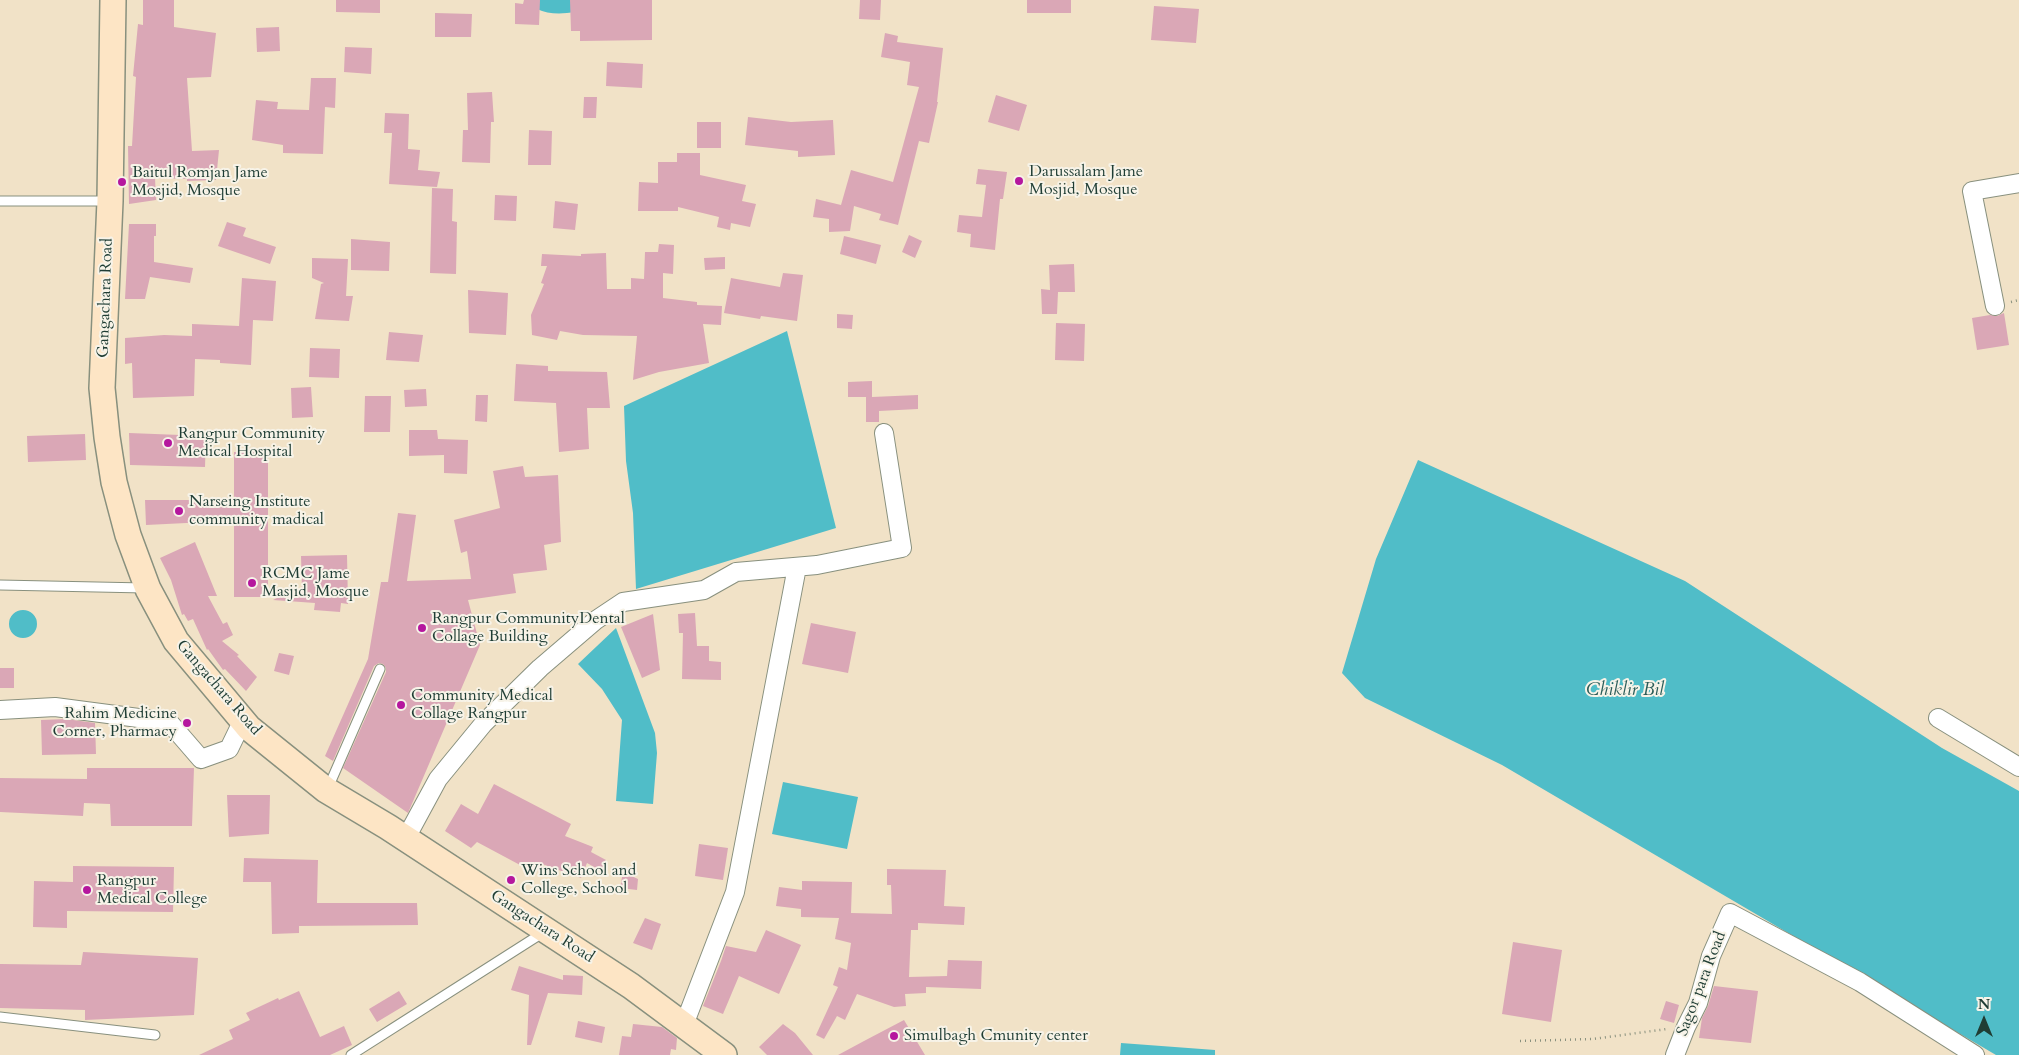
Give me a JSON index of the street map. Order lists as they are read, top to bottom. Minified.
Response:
{"streets":{"main road":["Gangachara Road"],"street":["Sagor para Road"]},"water":["Chiklir Bil"],"places":["Darussalam Jame Mosjid, Mosque","Baitul Romjan Jame Mosjid, Mosque","Rangpur Community Medical Hospital","Narseing Institute community madical","RCMC Jame Masjid, Mosque","Rangpur CommunityDental Collage Building","Community Medical Collage Rangpur","Rahim Medicine Corner, Pharmacy","Wins School and College, School","Rangpur Medical College","Simulbagh Cmunity center"],"north":"top"}
